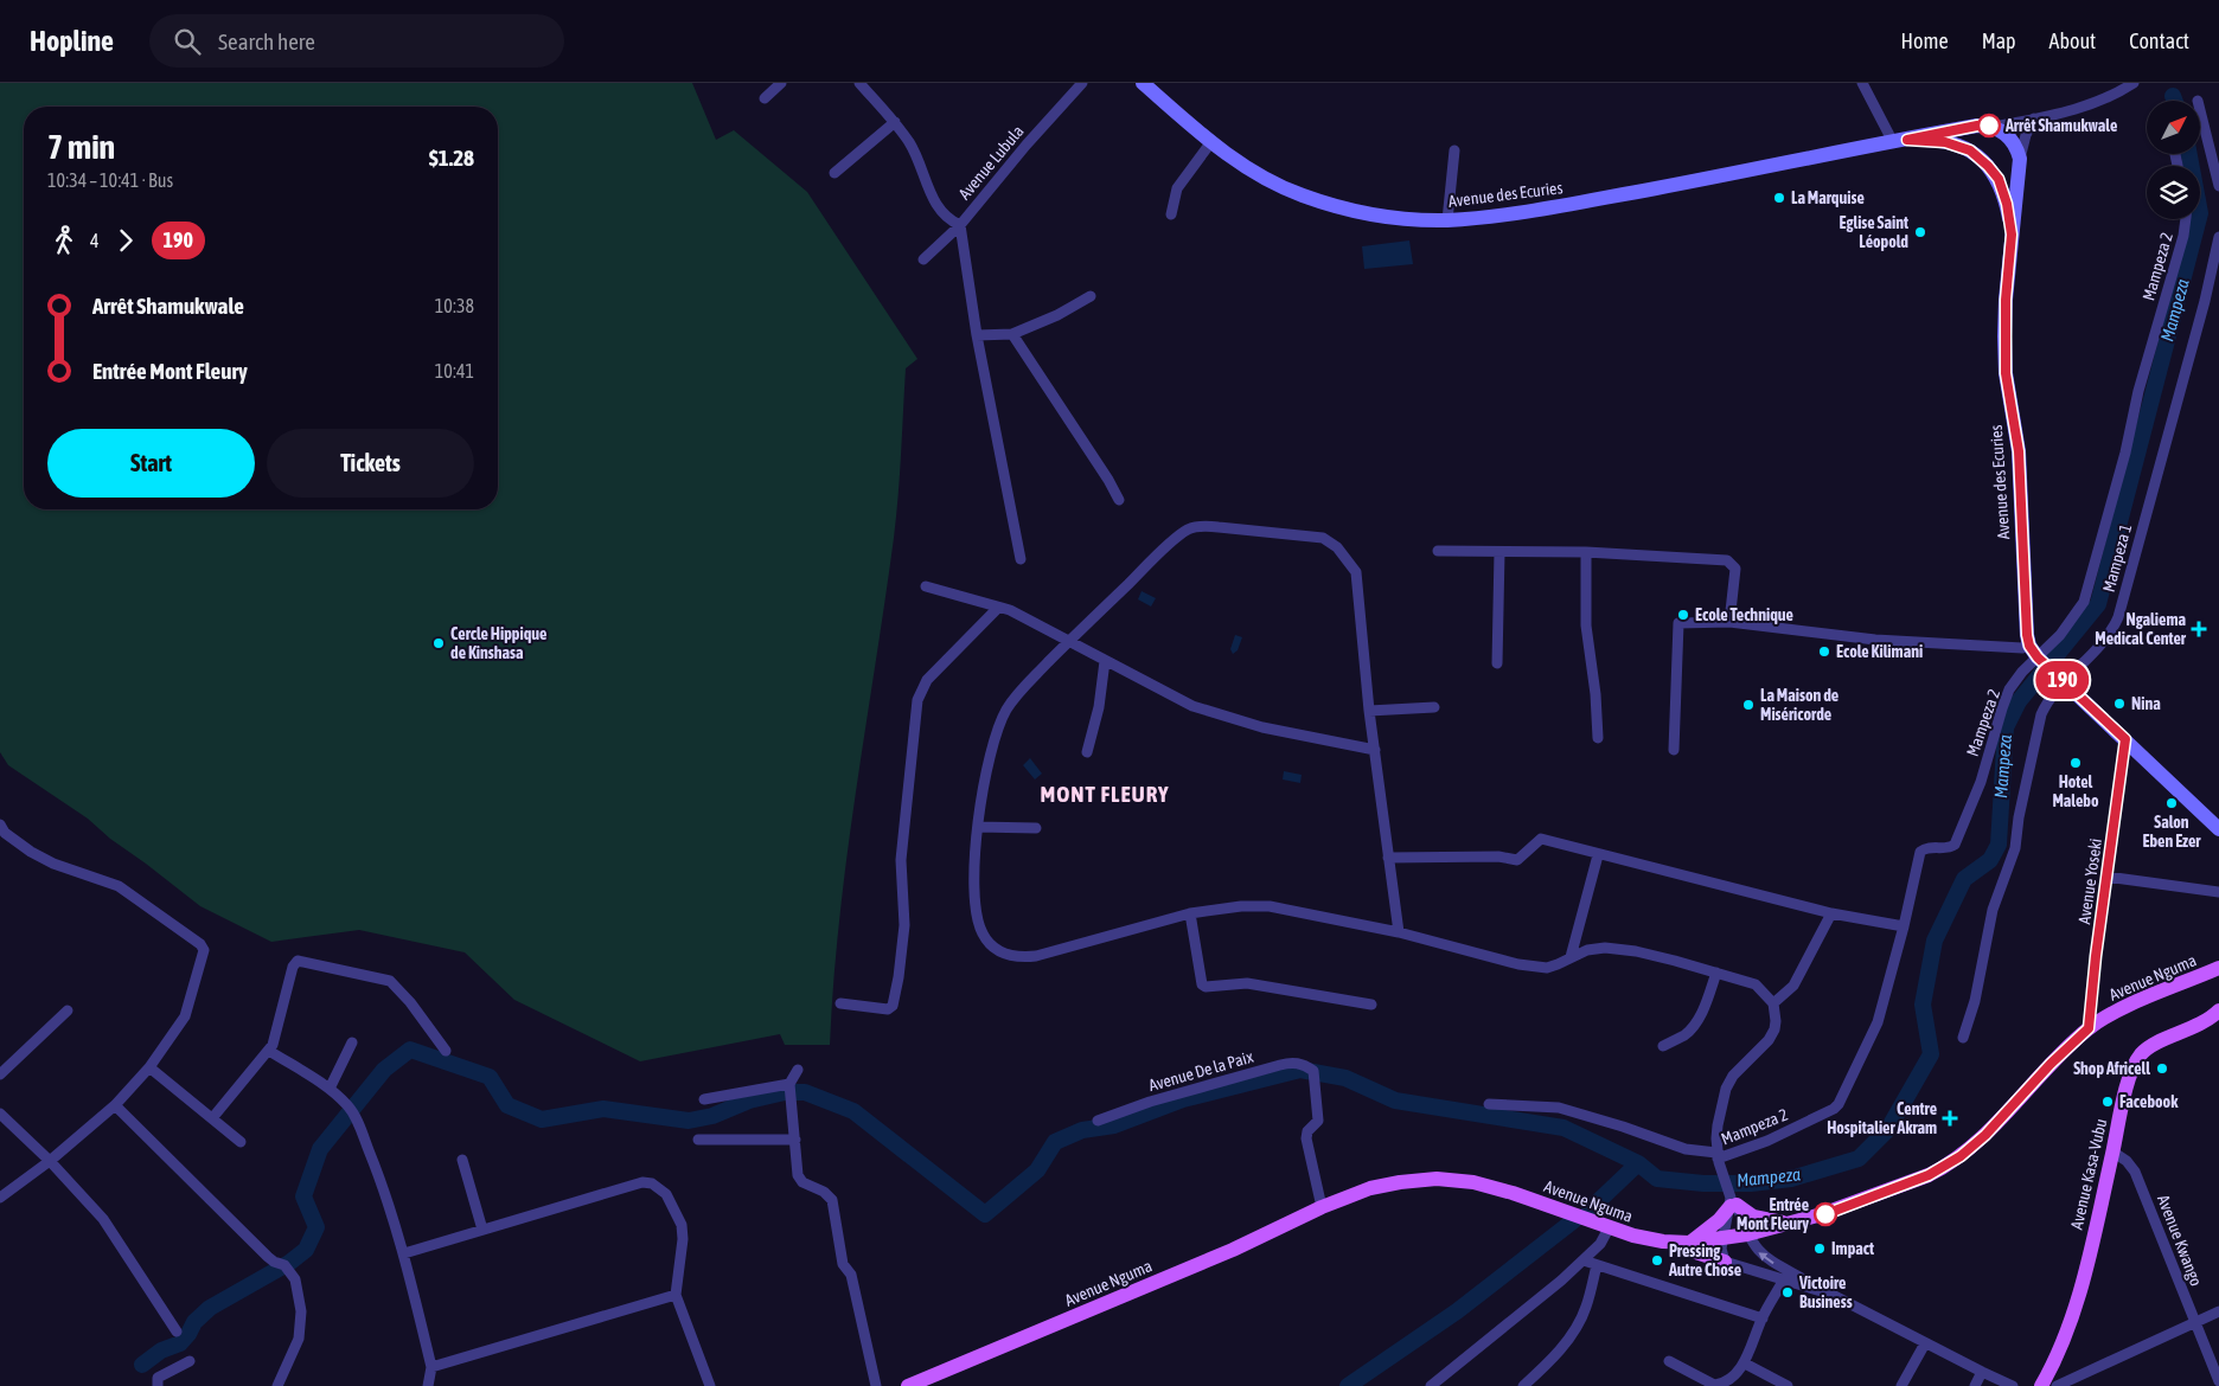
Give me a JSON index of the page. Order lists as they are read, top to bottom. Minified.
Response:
{"streets":{"main road":["Avenue Nguma","Avenue Kasa-Vubu"],"street":["Avenue Lubula","Avenue des Ecuries","Mampeza 2","Mampeza 1","Avenue Yoseki","Avenue De la Paix","Avenue Kwango"]},"crossings":[["Avenue des Ecuries","Mampeza 2"],["Avenue Yoseki","Avenue Nguma"],["Avenue Nguma","Avenue De la Paix"],["Avenue Kasa-Vubu","Avenue Kwango"]],"districts":["MONT FLEURY"],"water":["Mampeza"],"places":{"other":["Arrêt Shamukwale","La Marquise","Eglise Saint Léopold","Ecole Technique","Cercle Hippique de Kinshasa","Ecole Kilimani","Nina","La Maison de Miséricorde","Hotel Malebo","Salon Eben Ezer","Shop Africell","Facebook","Entrée Mont Fleury","Impact","Pressing Autre Chose","Victoire Business"],"health":["Ngaliema Medical Center","Centre Hospitalier Akram"]},"lines":["bus line 190"],"north":"top right","page":{"header":"Hopline","search":"Search here","nav":["Home","Map","About","Contact"],"on_map":"190","heading":["7 min","10:34 – 10:41 · Bus","$1.28"],"legs":["4","190"],"list":[{"name":"Arrêt Shamukwale","value":"10:38"},{"name":"Entrée Mont Fleury","value":"10:41"}],"buttons":["Start","Tickets"]}}
